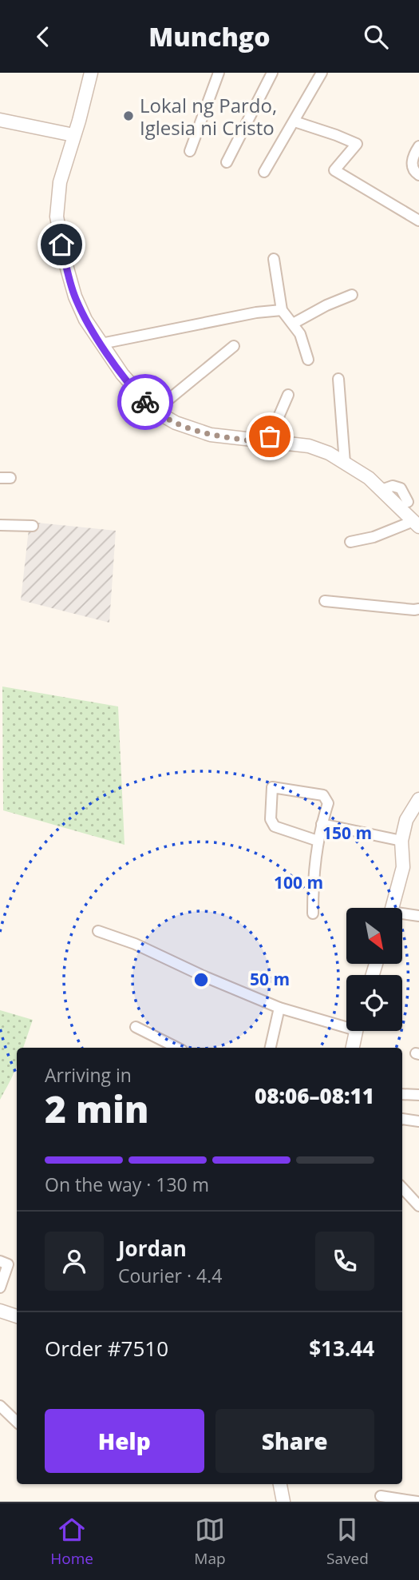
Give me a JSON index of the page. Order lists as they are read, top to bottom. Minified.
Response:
{"places":["Lokal ng Pardo, Iglesia ni Cristo"],"north":"bottom right","page":{"header":"Munchgo","heading":["2 min","Arriving in","08:06–08:11"],"panel":["Jordan","Courier · 4.4","Order #7510","$13.44"],"bar":"On the way · 130 m","buttons":["Help","Share"],"tabs":["Home","Map","Saved"]},"rings":["150 m","100 m","50 m"]}
